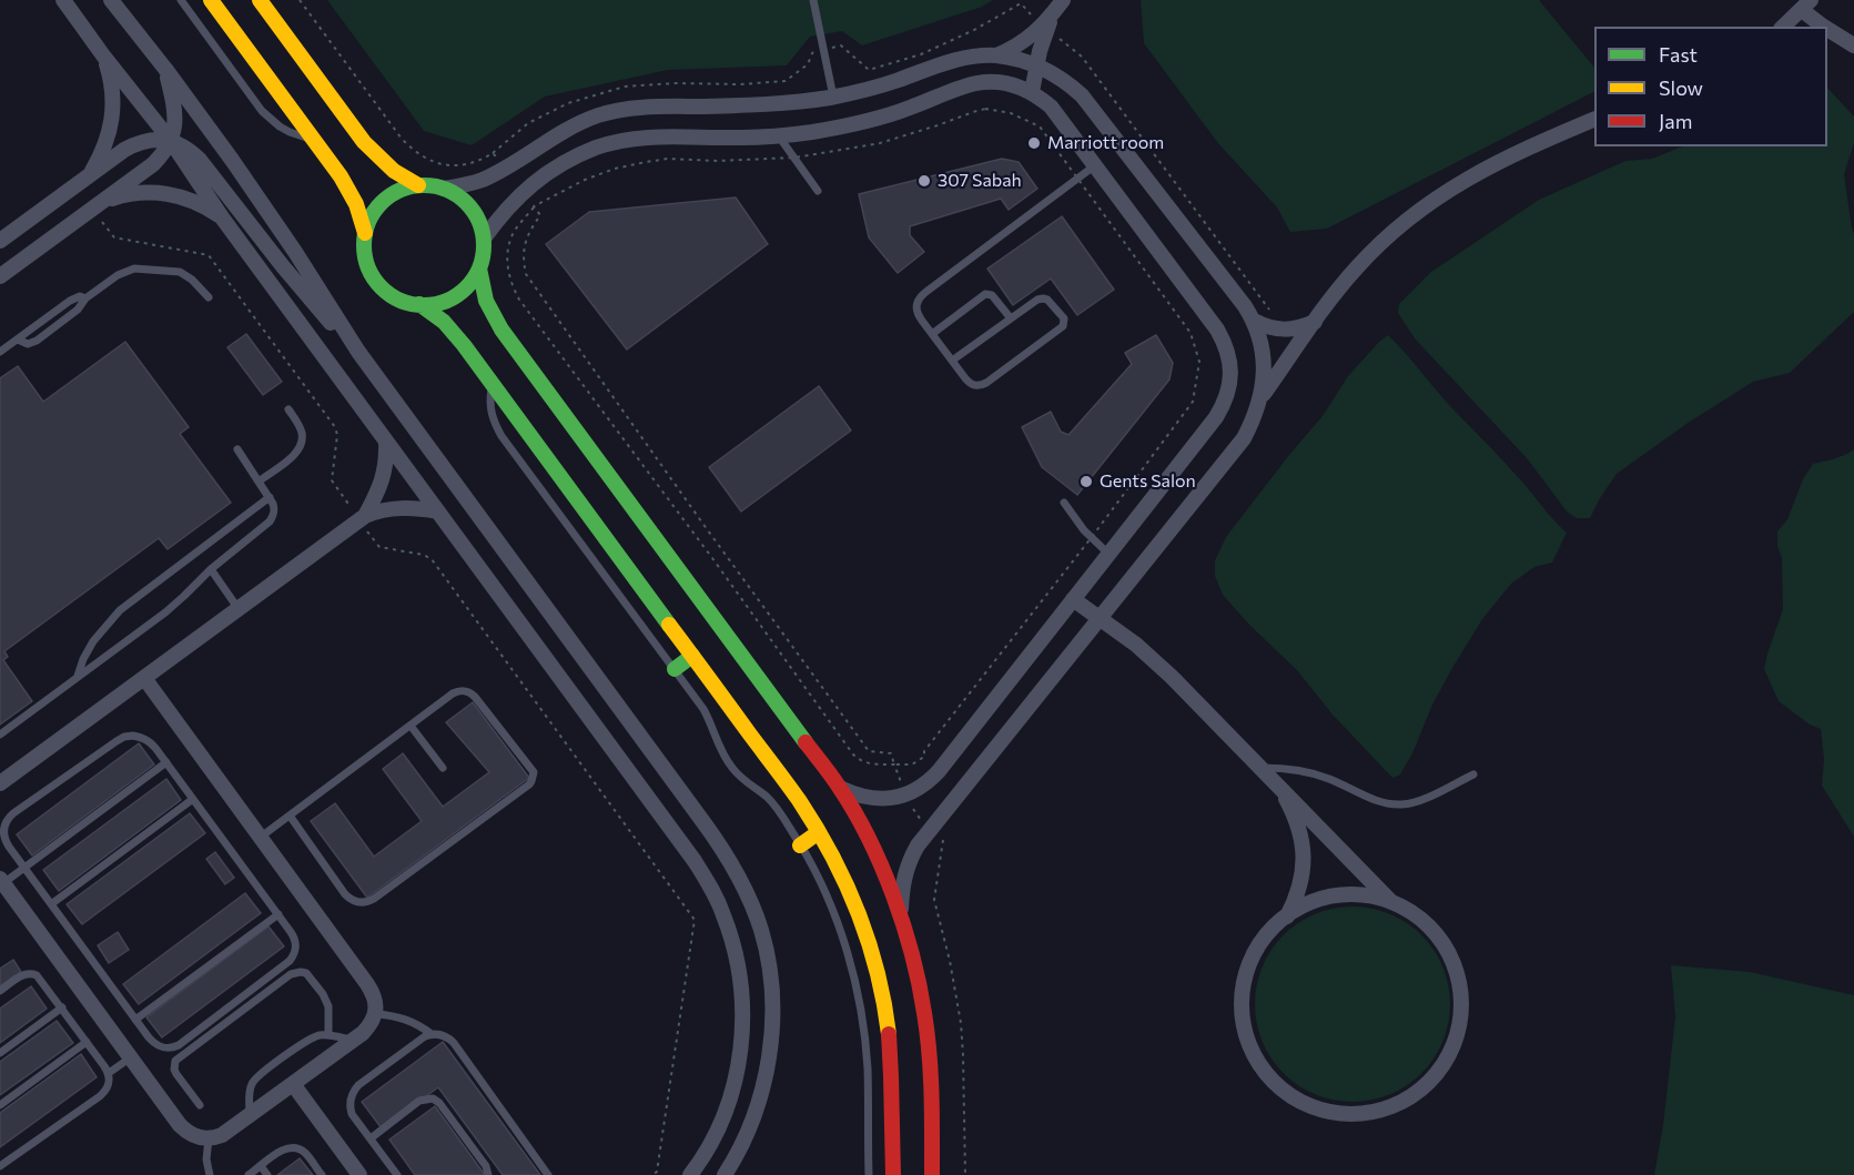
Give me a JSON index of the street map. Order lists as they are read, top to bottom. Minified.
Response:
{"places":["Marriott room","307 Sabah","Gents Salon"],"legend":["Fast","Slow","Jam"]}
